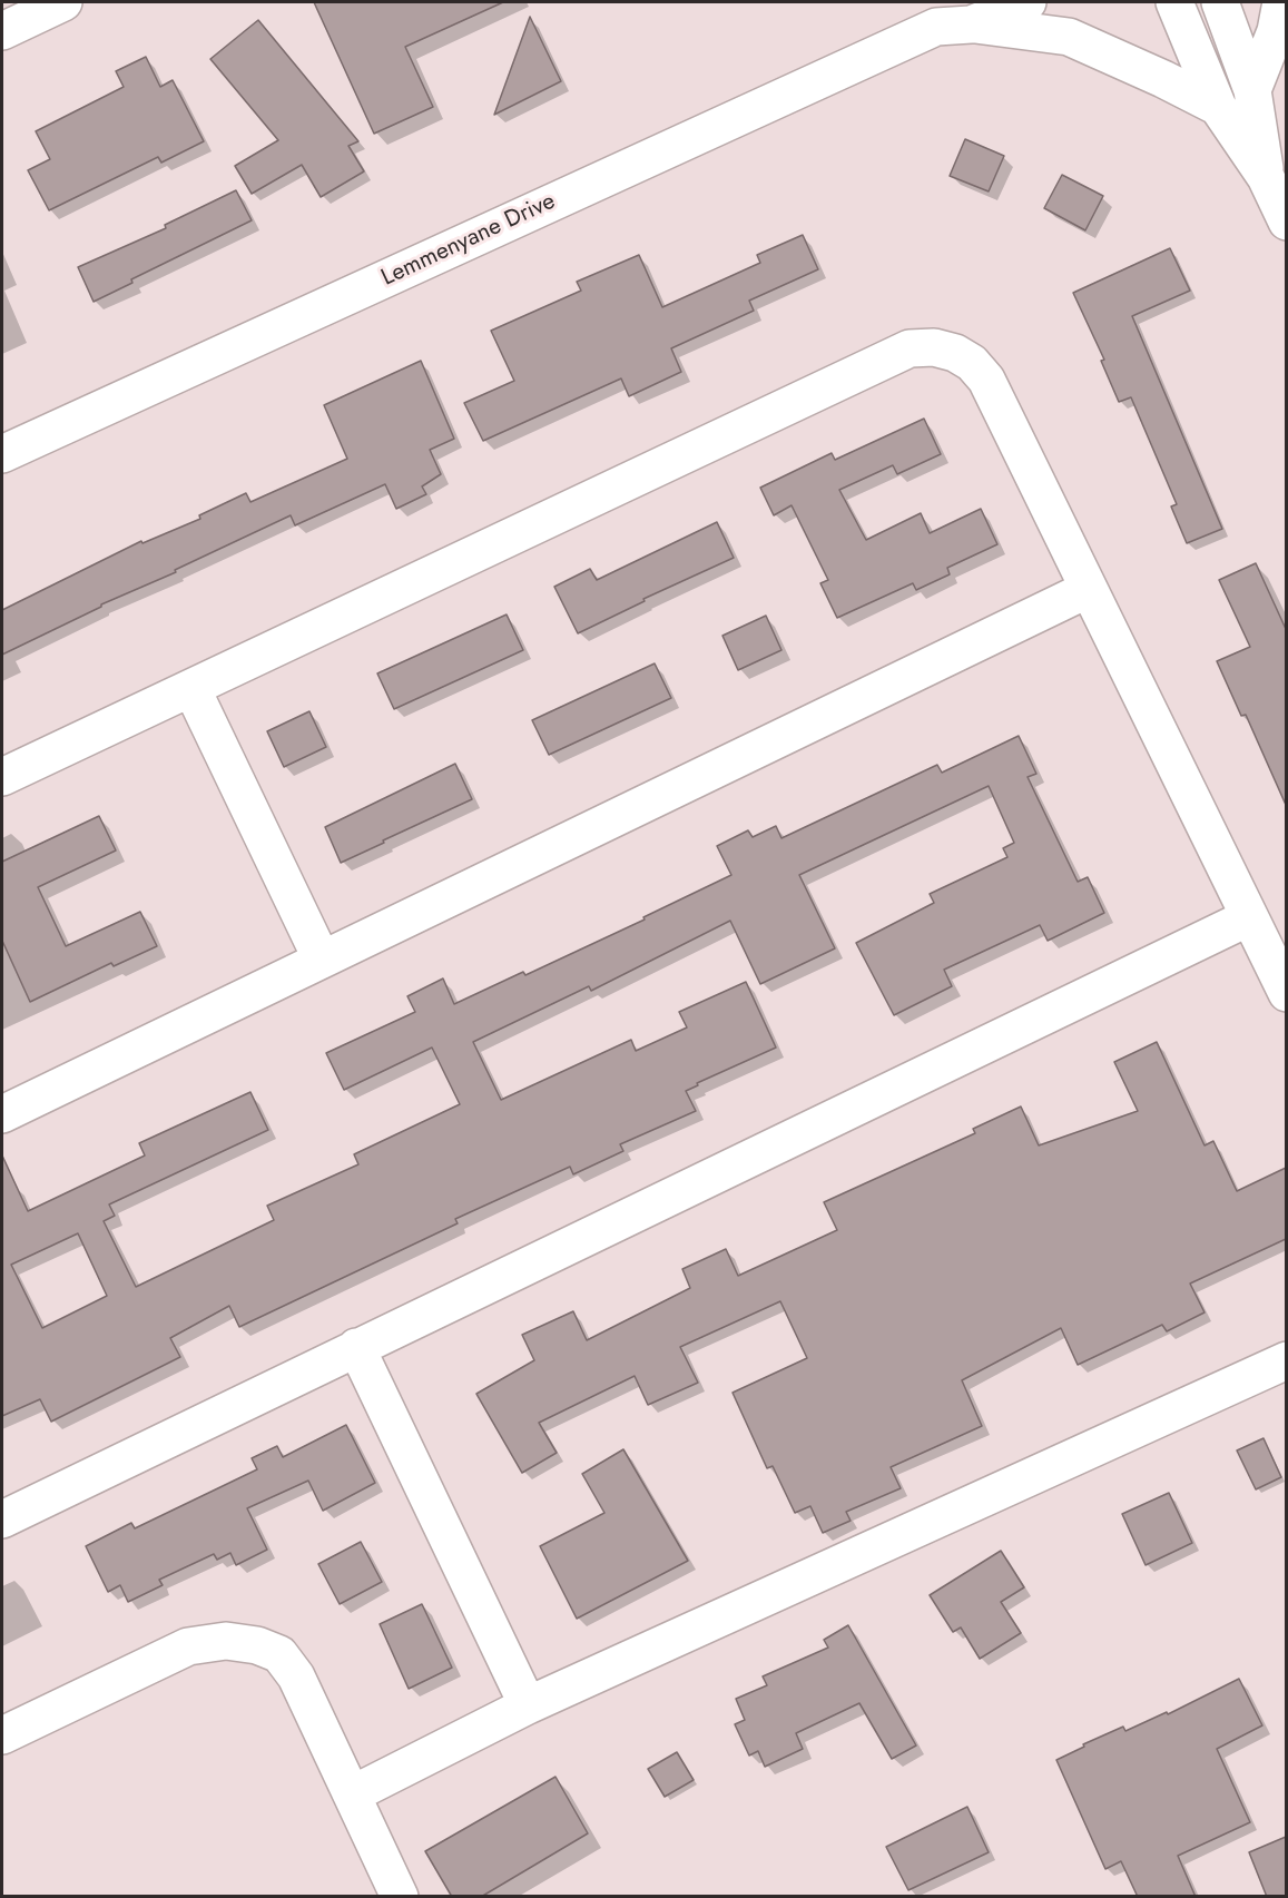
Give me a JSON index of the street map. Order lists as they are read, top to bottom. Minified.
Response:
{"streets":{"street":["Lemmenyane Drive"]}}
